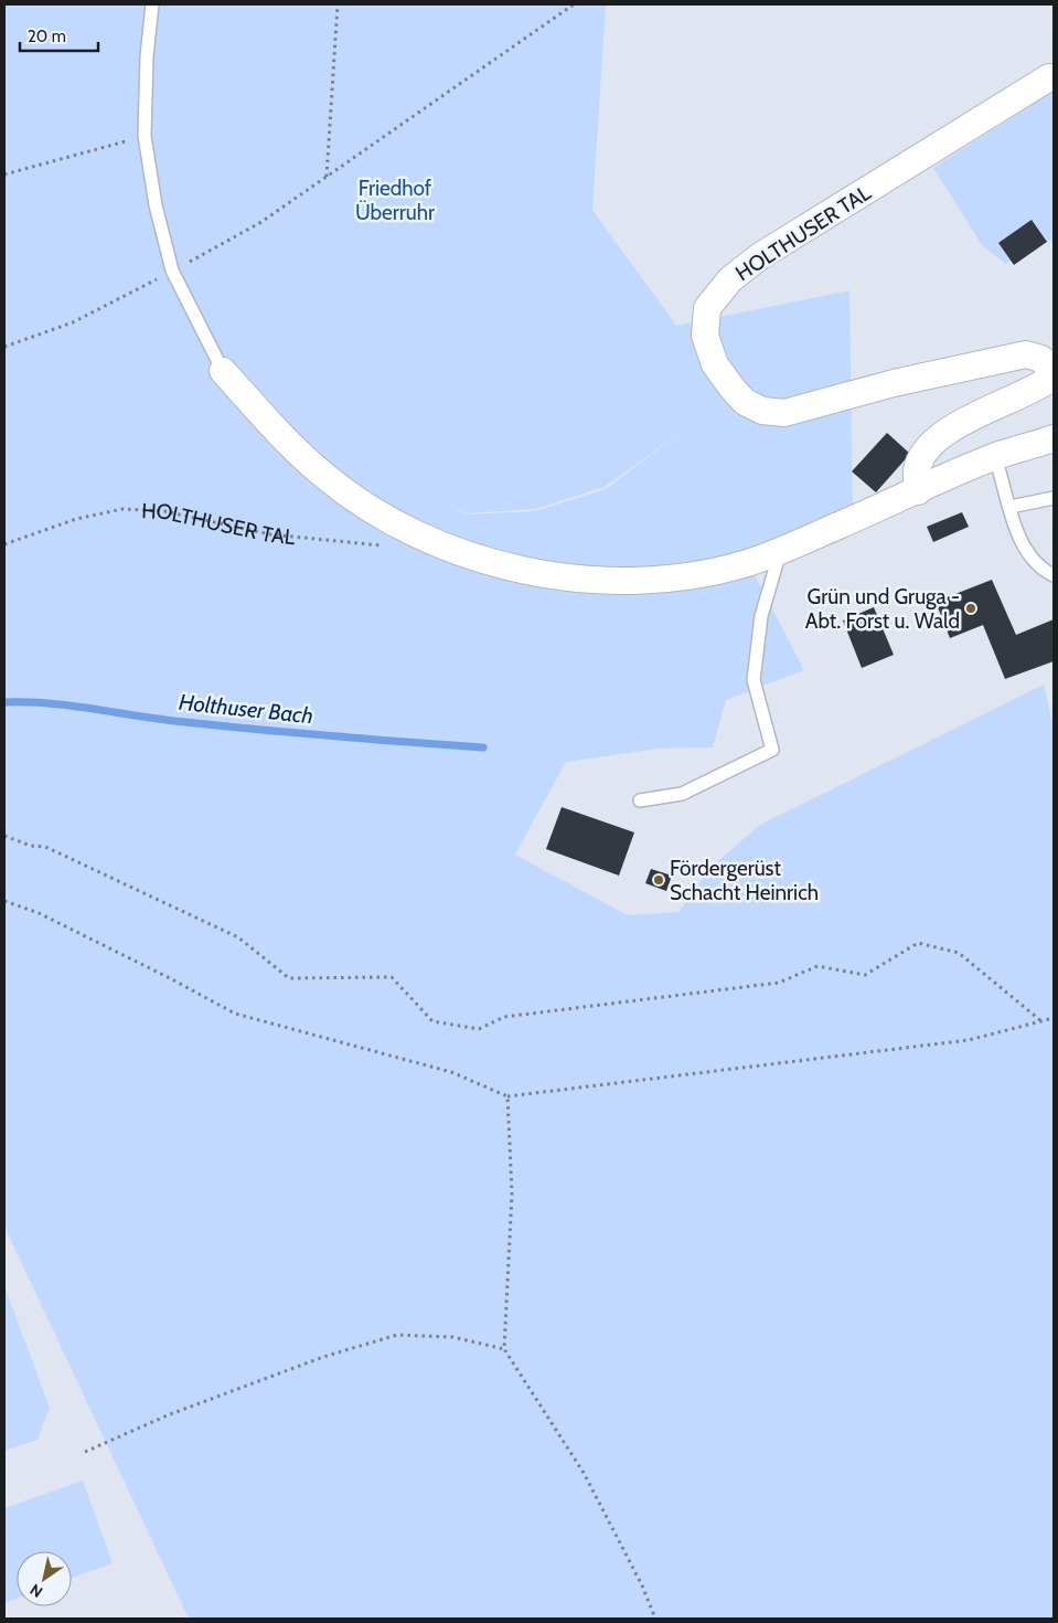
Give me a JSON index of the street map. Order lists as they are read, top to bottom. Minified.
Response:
{"streets":{"street":["HOLTHUSER TAL"]},"water":["Holthuser Bach"],"parks":["Friedhof Überruhr"],"places":["Grün und Gruga - Abt. Forst u. Wald","Fördergerüst Schacht Heinrich"],"scale_bar":"20 m","north":"bottom left"}
